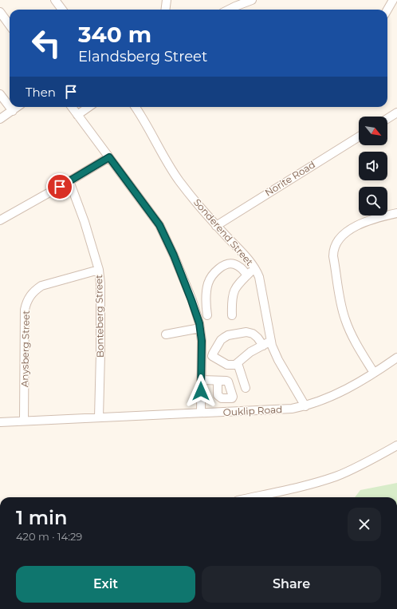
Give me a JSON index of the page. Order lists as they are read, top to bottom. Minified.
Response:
{"streets":{"street":["Norite Road","Sonderend Street","Bonteberg Street","Anysberg Street","Ouklip Road"]},"crossings":[["Norite Road","Sonderend Street"],["Sonderend Street","Ouklip Road"],["Bonteberg Street","Anysberg Street"],["Bonteberg Street","Ouklip Road"],["Anysberg Street","Ouklip Road"]],"north":"bottom right","page":{"turn":["340 m","Elandsberg Street"],"then":"Then","heading":["1 min","420 m · 14:29"],"buttons":["Exit","Share"]}}
